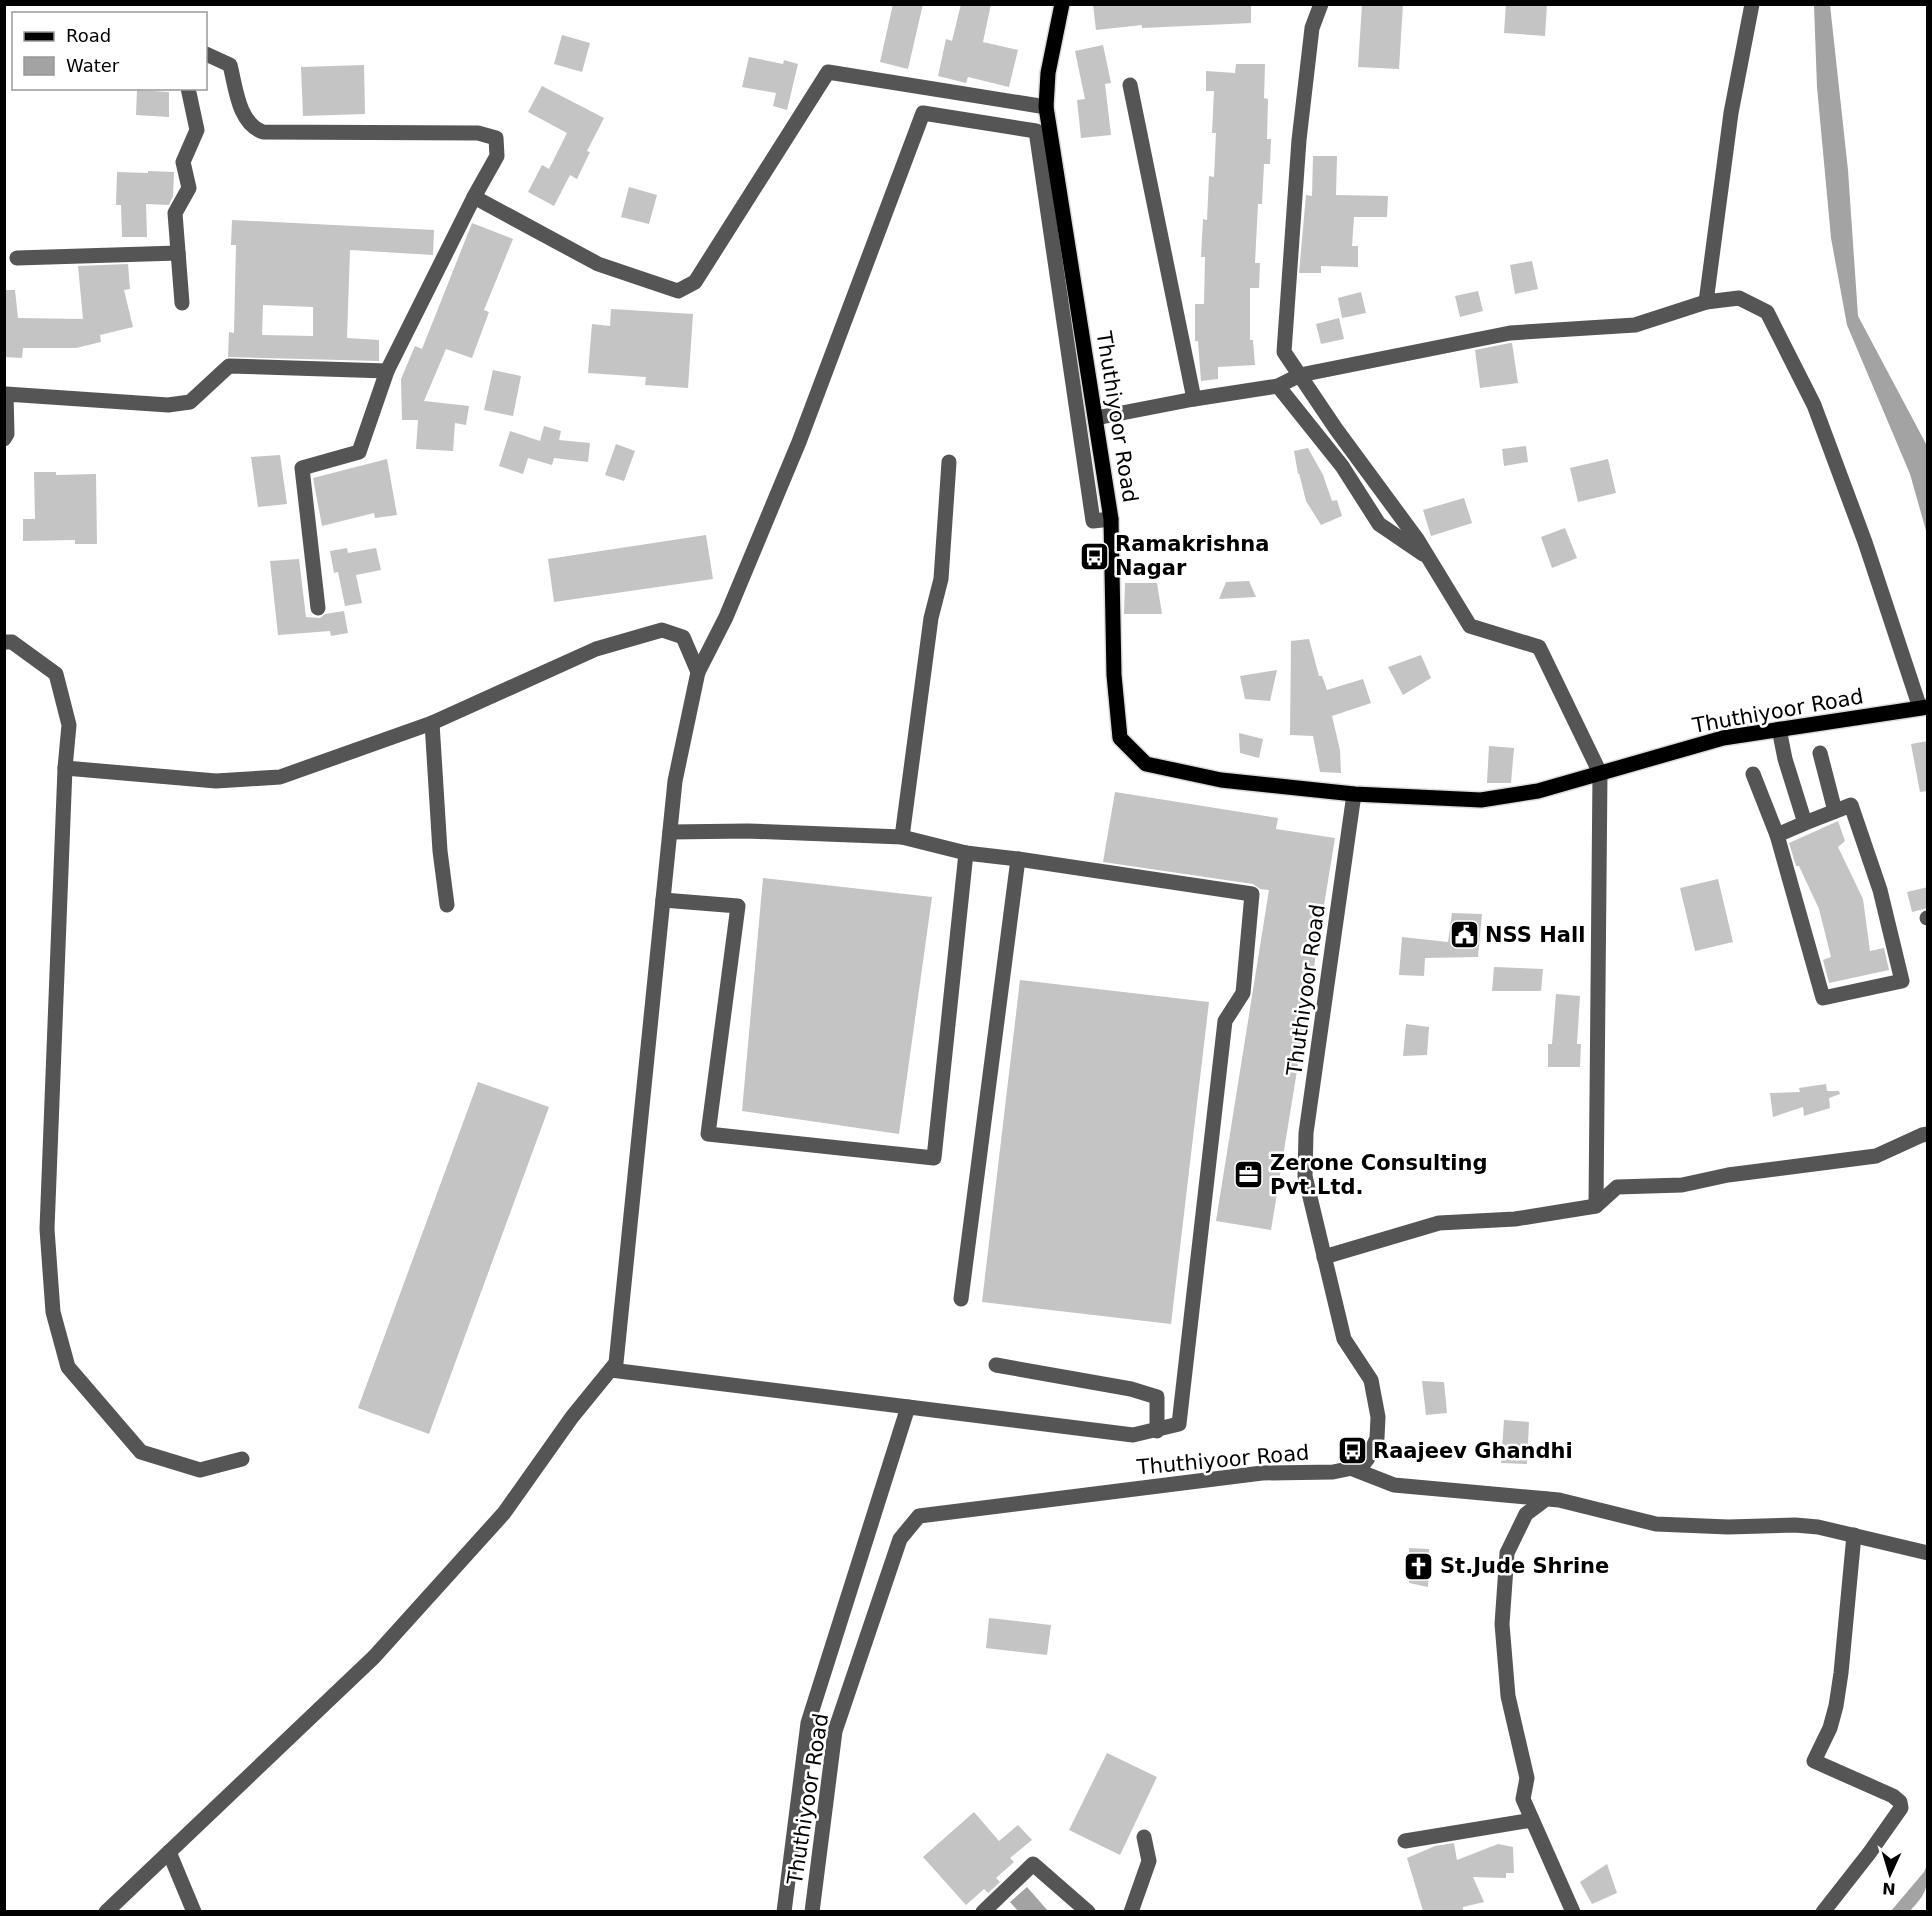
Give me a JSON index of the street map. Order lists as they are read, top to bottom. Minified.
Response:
{"streets":{"main road":["Thuthiyoor Road"]},"places":{"bus stop":["Ramakrishna Nagar","Raajeev Ghandhi"],"public building":["NSS Hall"],"office":["Zerone Consulting Pvt.Ltd."],"church":["St.Jude Shrine"]},"legend":["Road","Water"],"north":"bottom"}
